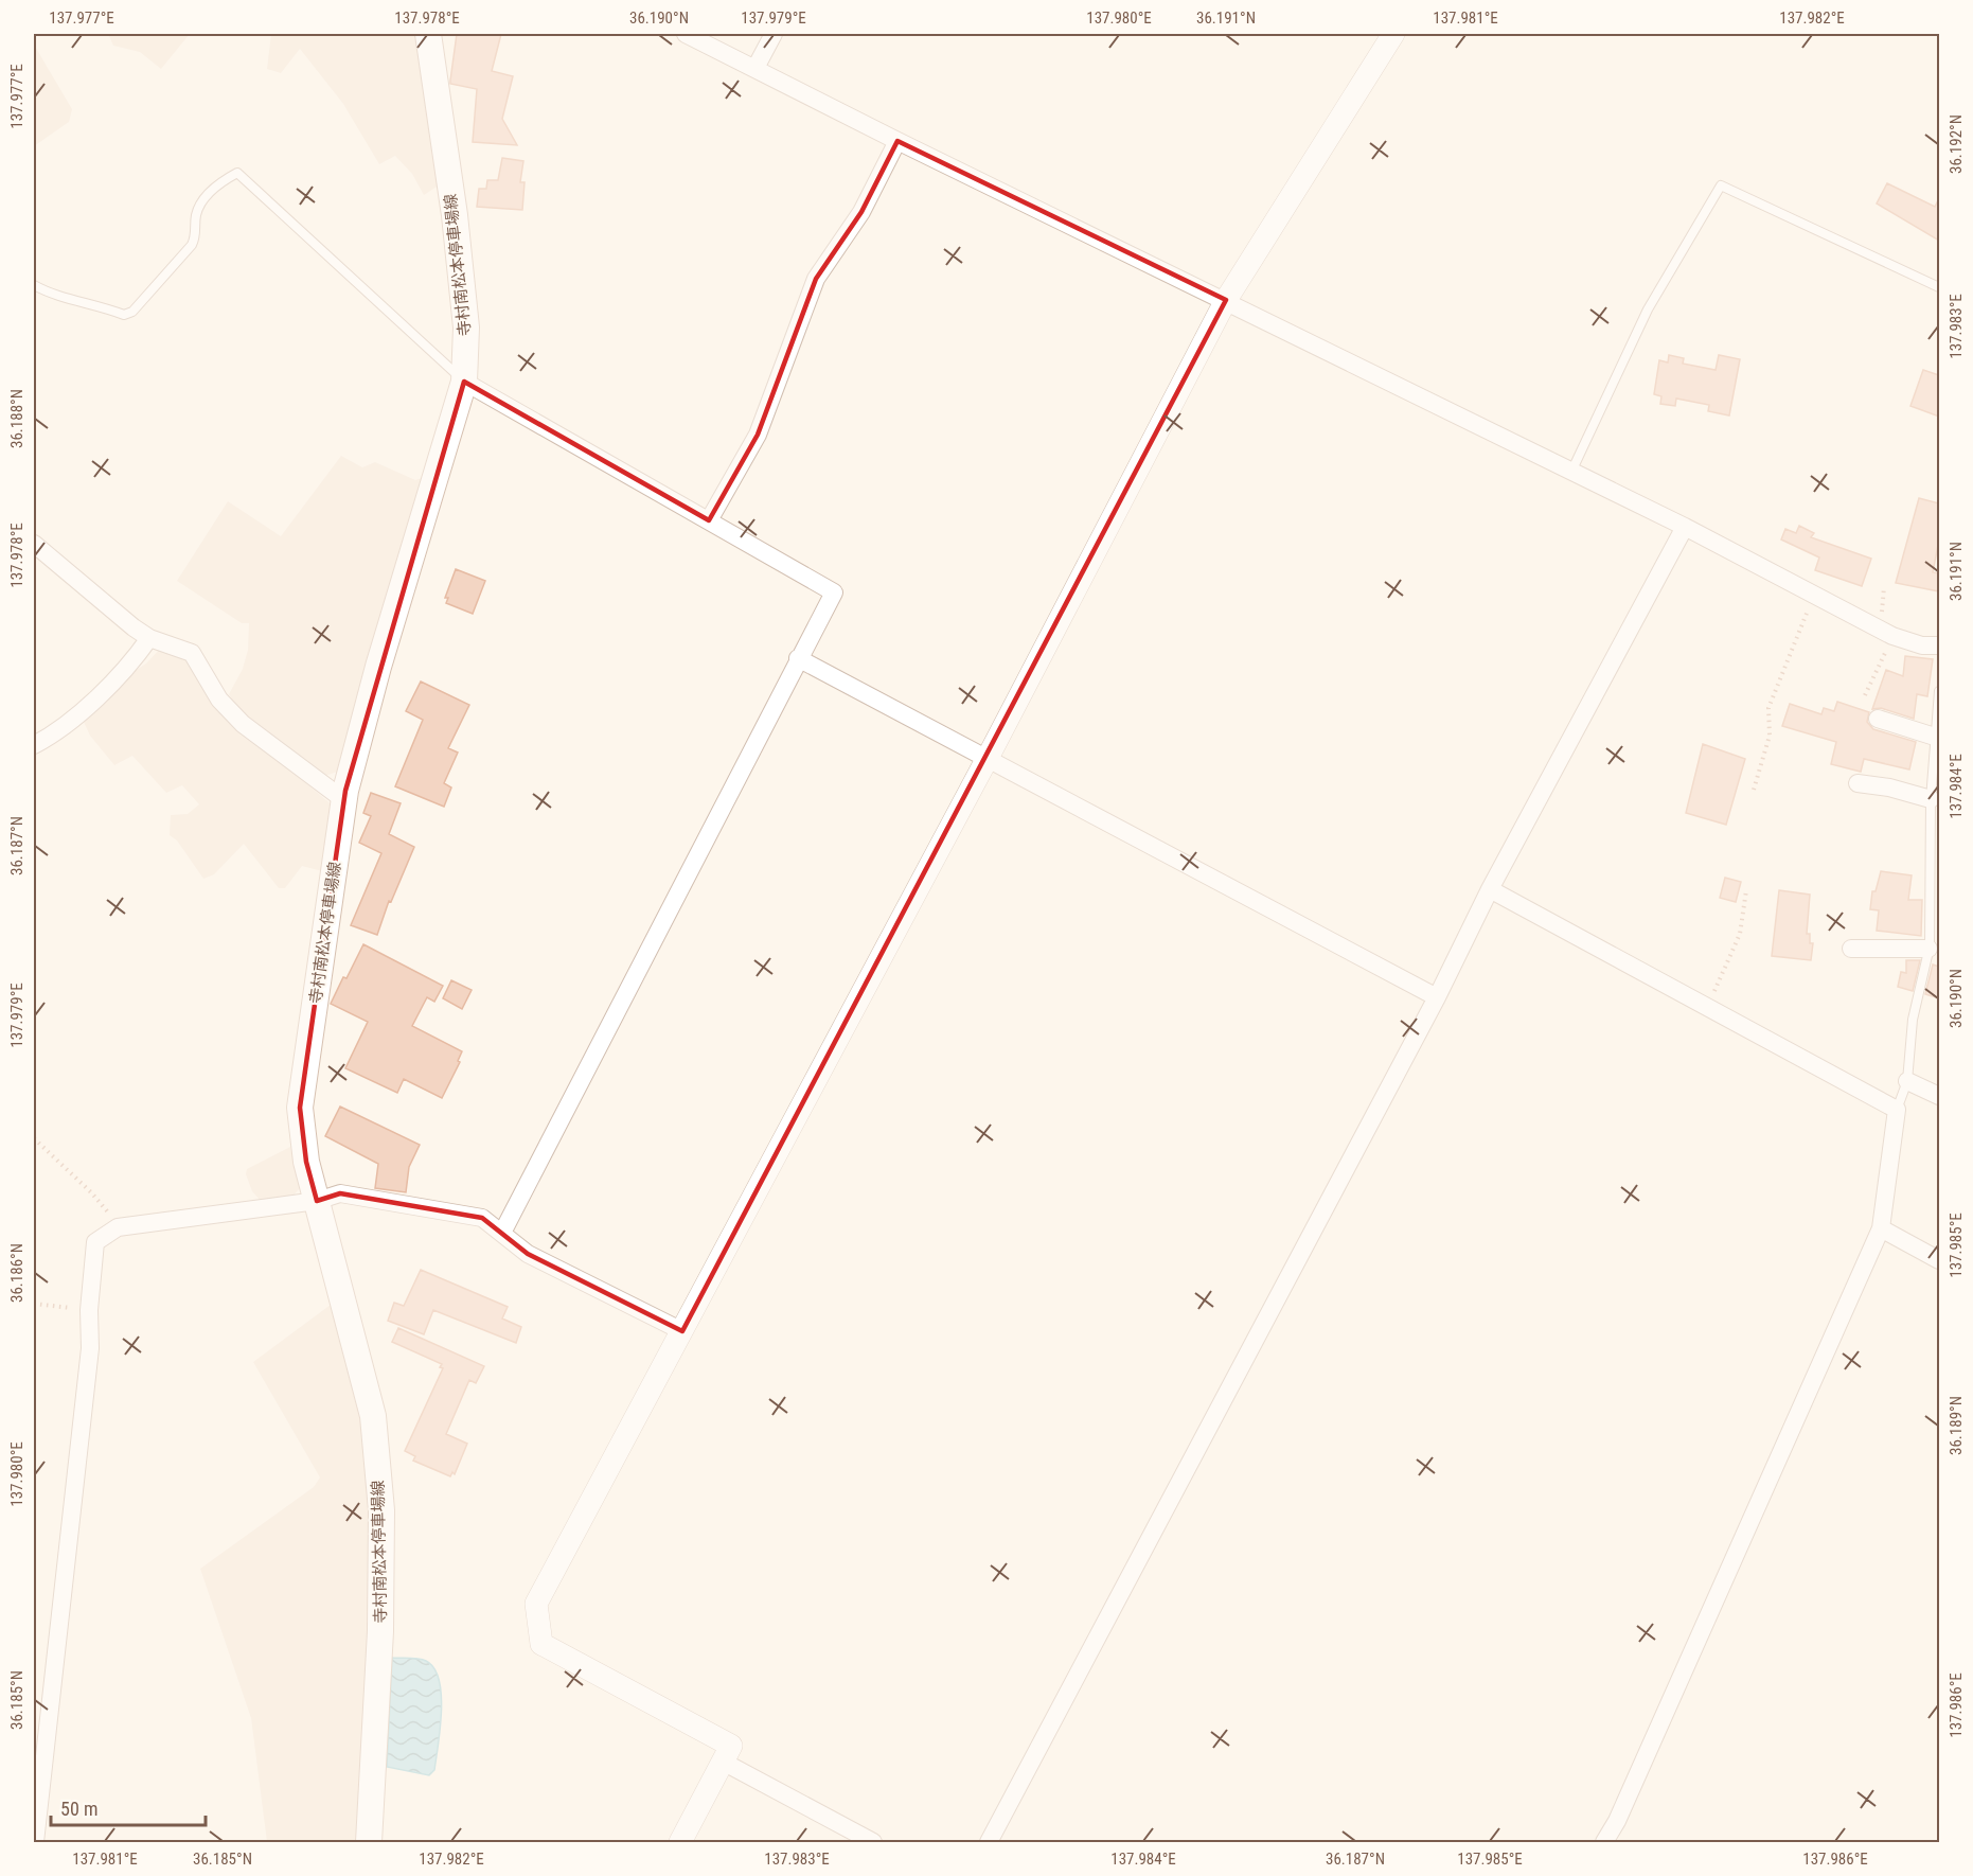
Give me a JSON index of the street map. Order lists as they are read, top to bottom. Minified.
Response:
{"streets":{"main road":["寺村南松本停車場線"]},"scale_bar":"50 m","coordinates":["137.977°E","137.978°E","36.190°N","137.979°E","137.980°E","36.191°N","137.981°E","137.982°E","36.192°N","137.983°E","36.188°N","137.984°E","36.187°N","137.985°E","36.186°N","36.189°N","36.185°N","137.986°E"]}
